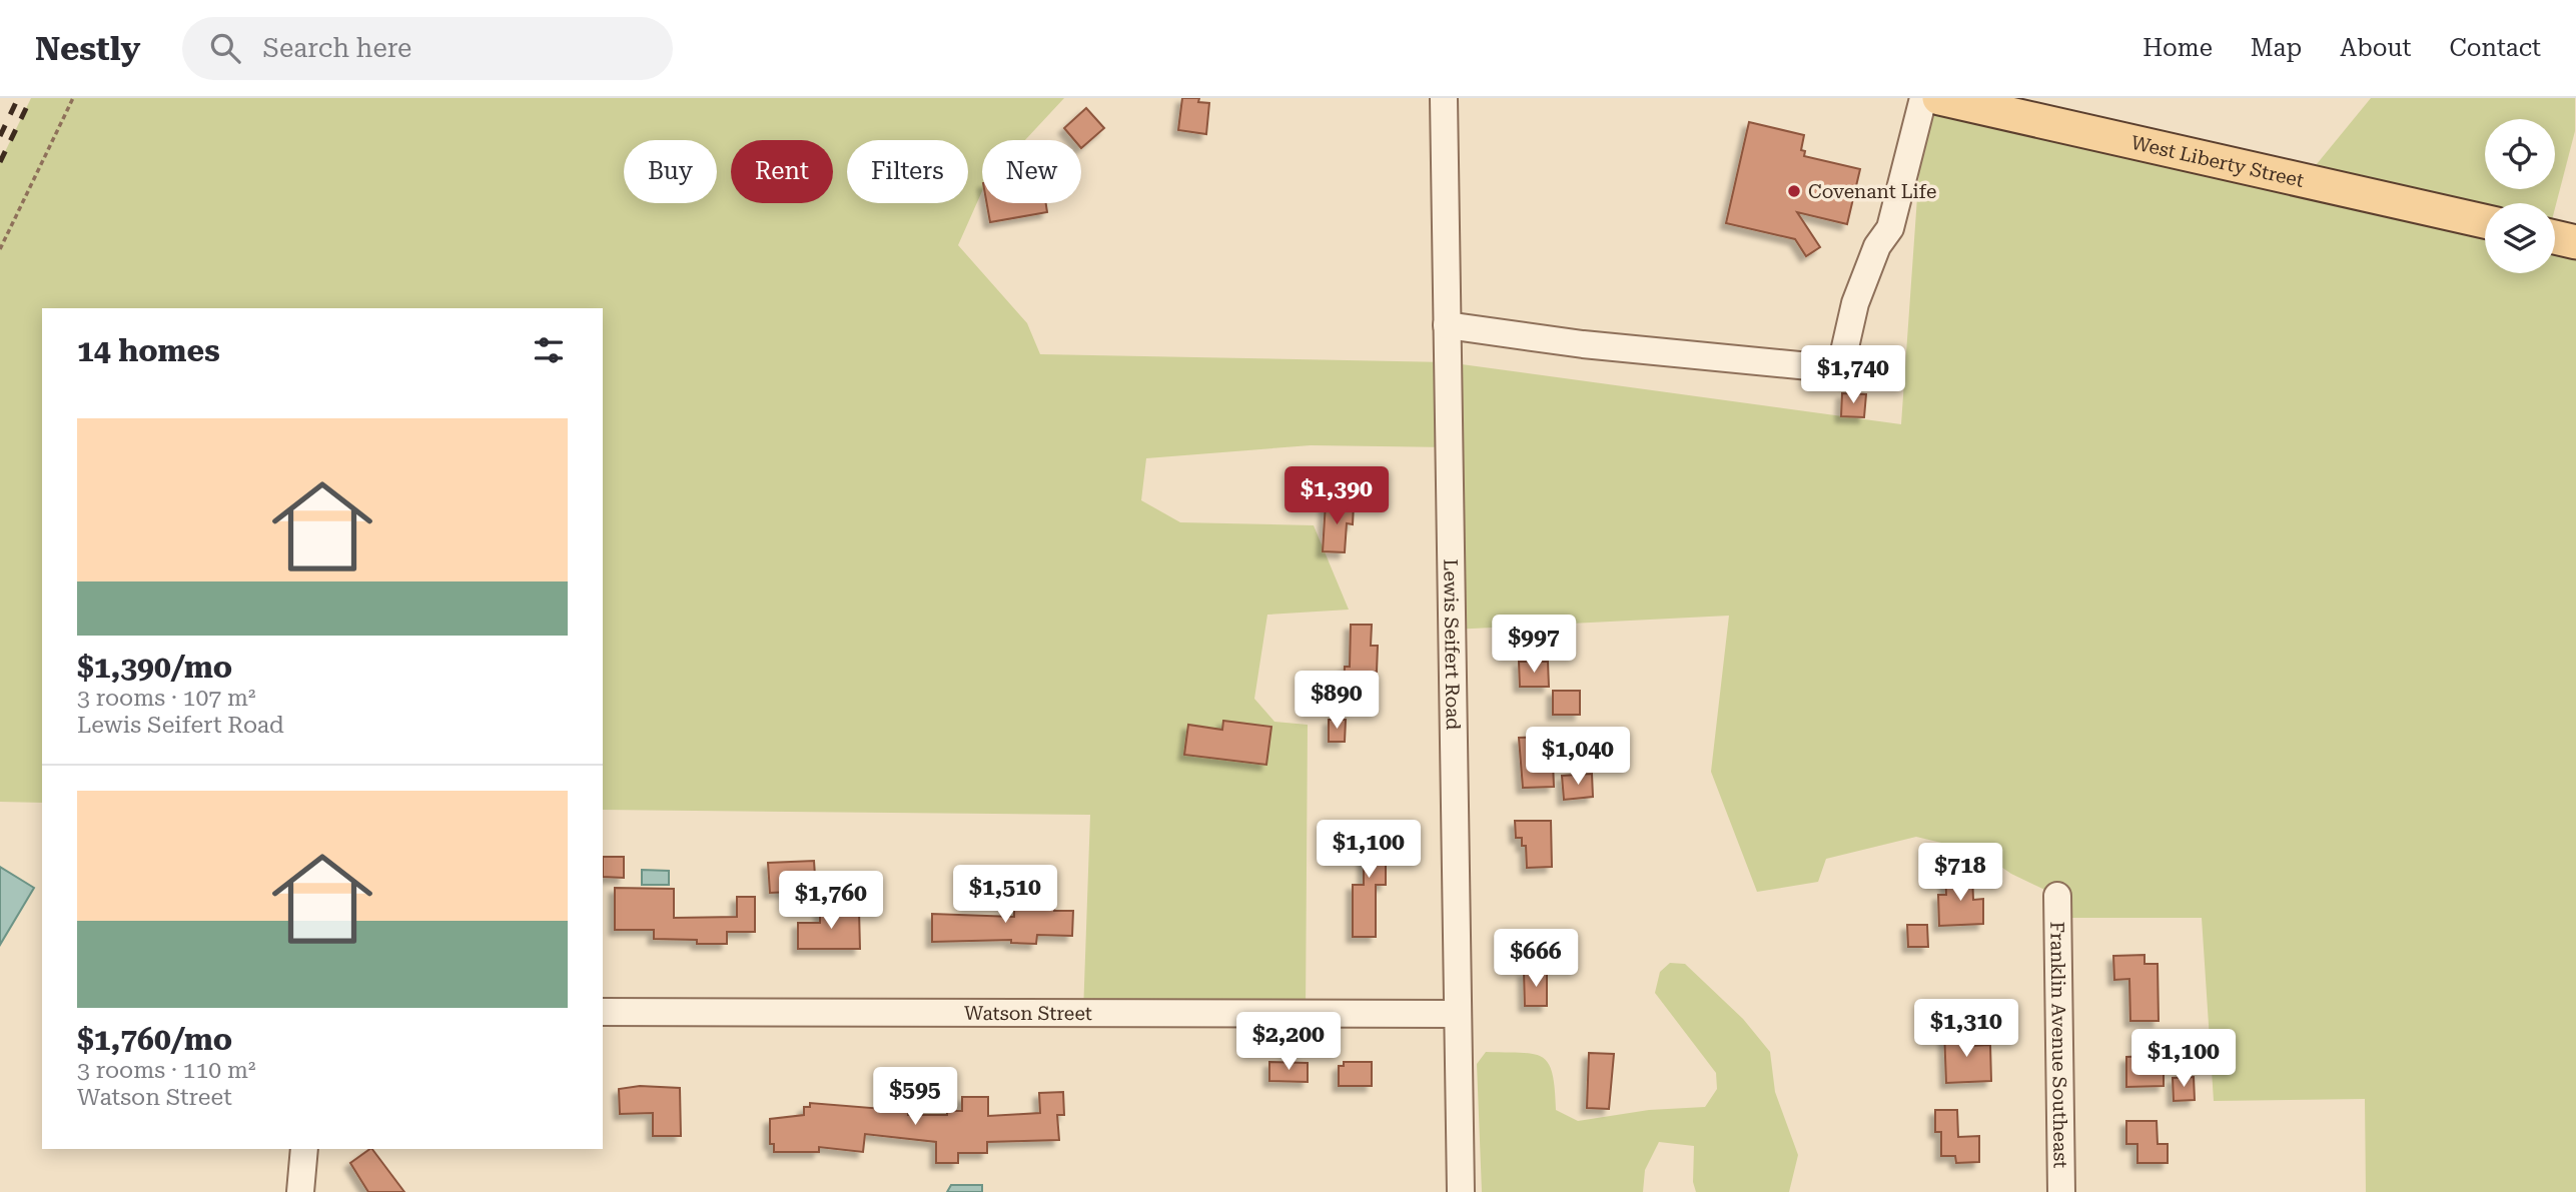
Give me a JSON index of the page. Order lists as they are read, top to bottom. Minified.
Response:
{"streets":{"main road":["West Liberty Street"],"street":["Lewis Seifert Road","Watson Street","Franklin Avenue Southeast"]},"crossings":[["Lewis Seifert Road","Watson Street"]],"places":["Covenant Life"],"page":{"header":"Nestly","search":"Search here","nav":["Home","Map","About","Contact"],"chip":["Buy","Rent","Filters","New"],"heading":"14 homes","price":["$1,740","$1,390","$997","$890","$1,040","$1,100","$718","$1,510","$1,760","$666","$1,310","$2,200","$1,100","$595"],"list":[{"name":"$1,390/mo","note":"3 rooms · 107 m² · Lewis Seifert Road"},{"name":"$1,760/mo","note":"3 rooms · 110 m² · Watson Street"}]}}
